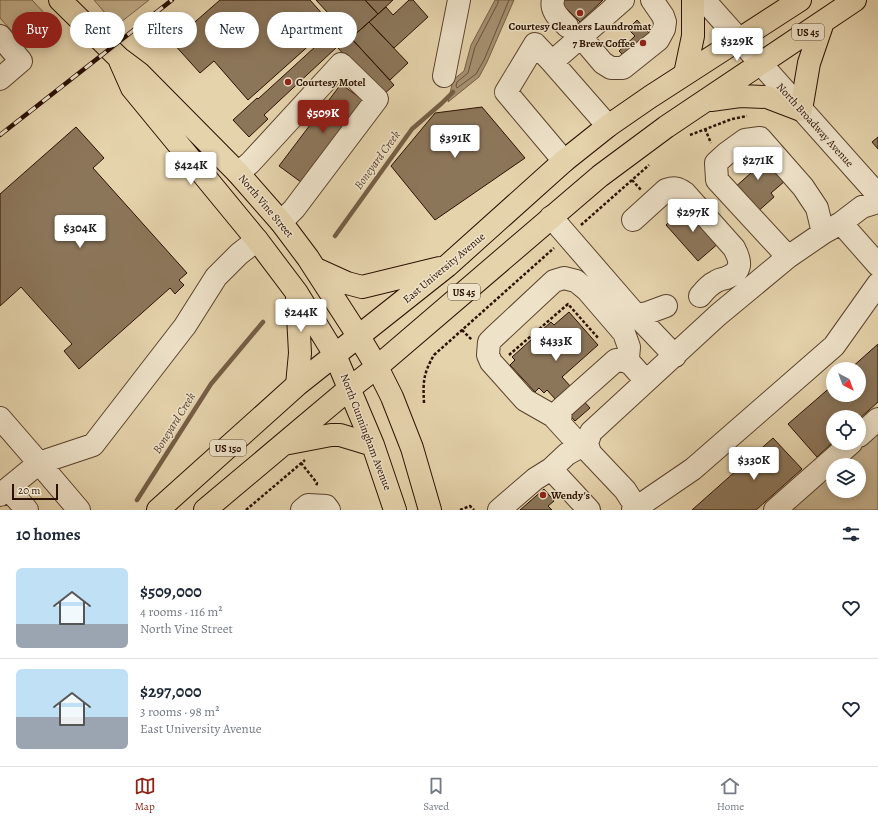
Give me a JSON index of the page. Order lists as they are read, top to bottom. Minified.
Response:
{"streets":{"main road":["US 45","North Vine Street","East University Avenue","North Cunningham Avenue","US 150"],"street":["North Broadway Avenue"]},"crossings":[["US 45","North Broadway Avenue"],["US 45","East University Avenue"],["US 45","US 150"],["North Broadway Avenue","East University Avenue"],["North Vine Street","East University Avenue"],["North Vine Street","North Cunningham Avenue"],["East University Avenue","North Cunningham Avenue"],["North Cunningham Avenue","US 150"]],"water":["Boneyard Creek"],"places":["Courtesy Cleaners Laundromat","7 Brew Coffee","Courtesy Motel","Wendy's"],"scale_bar":"20 m","north":"bottom right","page":{"chip":["Buy","Rent","Filters","New","Apartment"],"price":["$329K","$509K","$391K","$271K","$424K","$297K","$304K","$244K","$433K","$330K"],"scale":"20 m","heading":"10 homes","list":[{"name":"$509,000","note":"4 rooms · 116 m² · North Vine Street"},{"name":"$297,000","note":"3 rooms · 98 m² · East University Avenue"}],"tabs":["Map","Saved","Home"]}}
